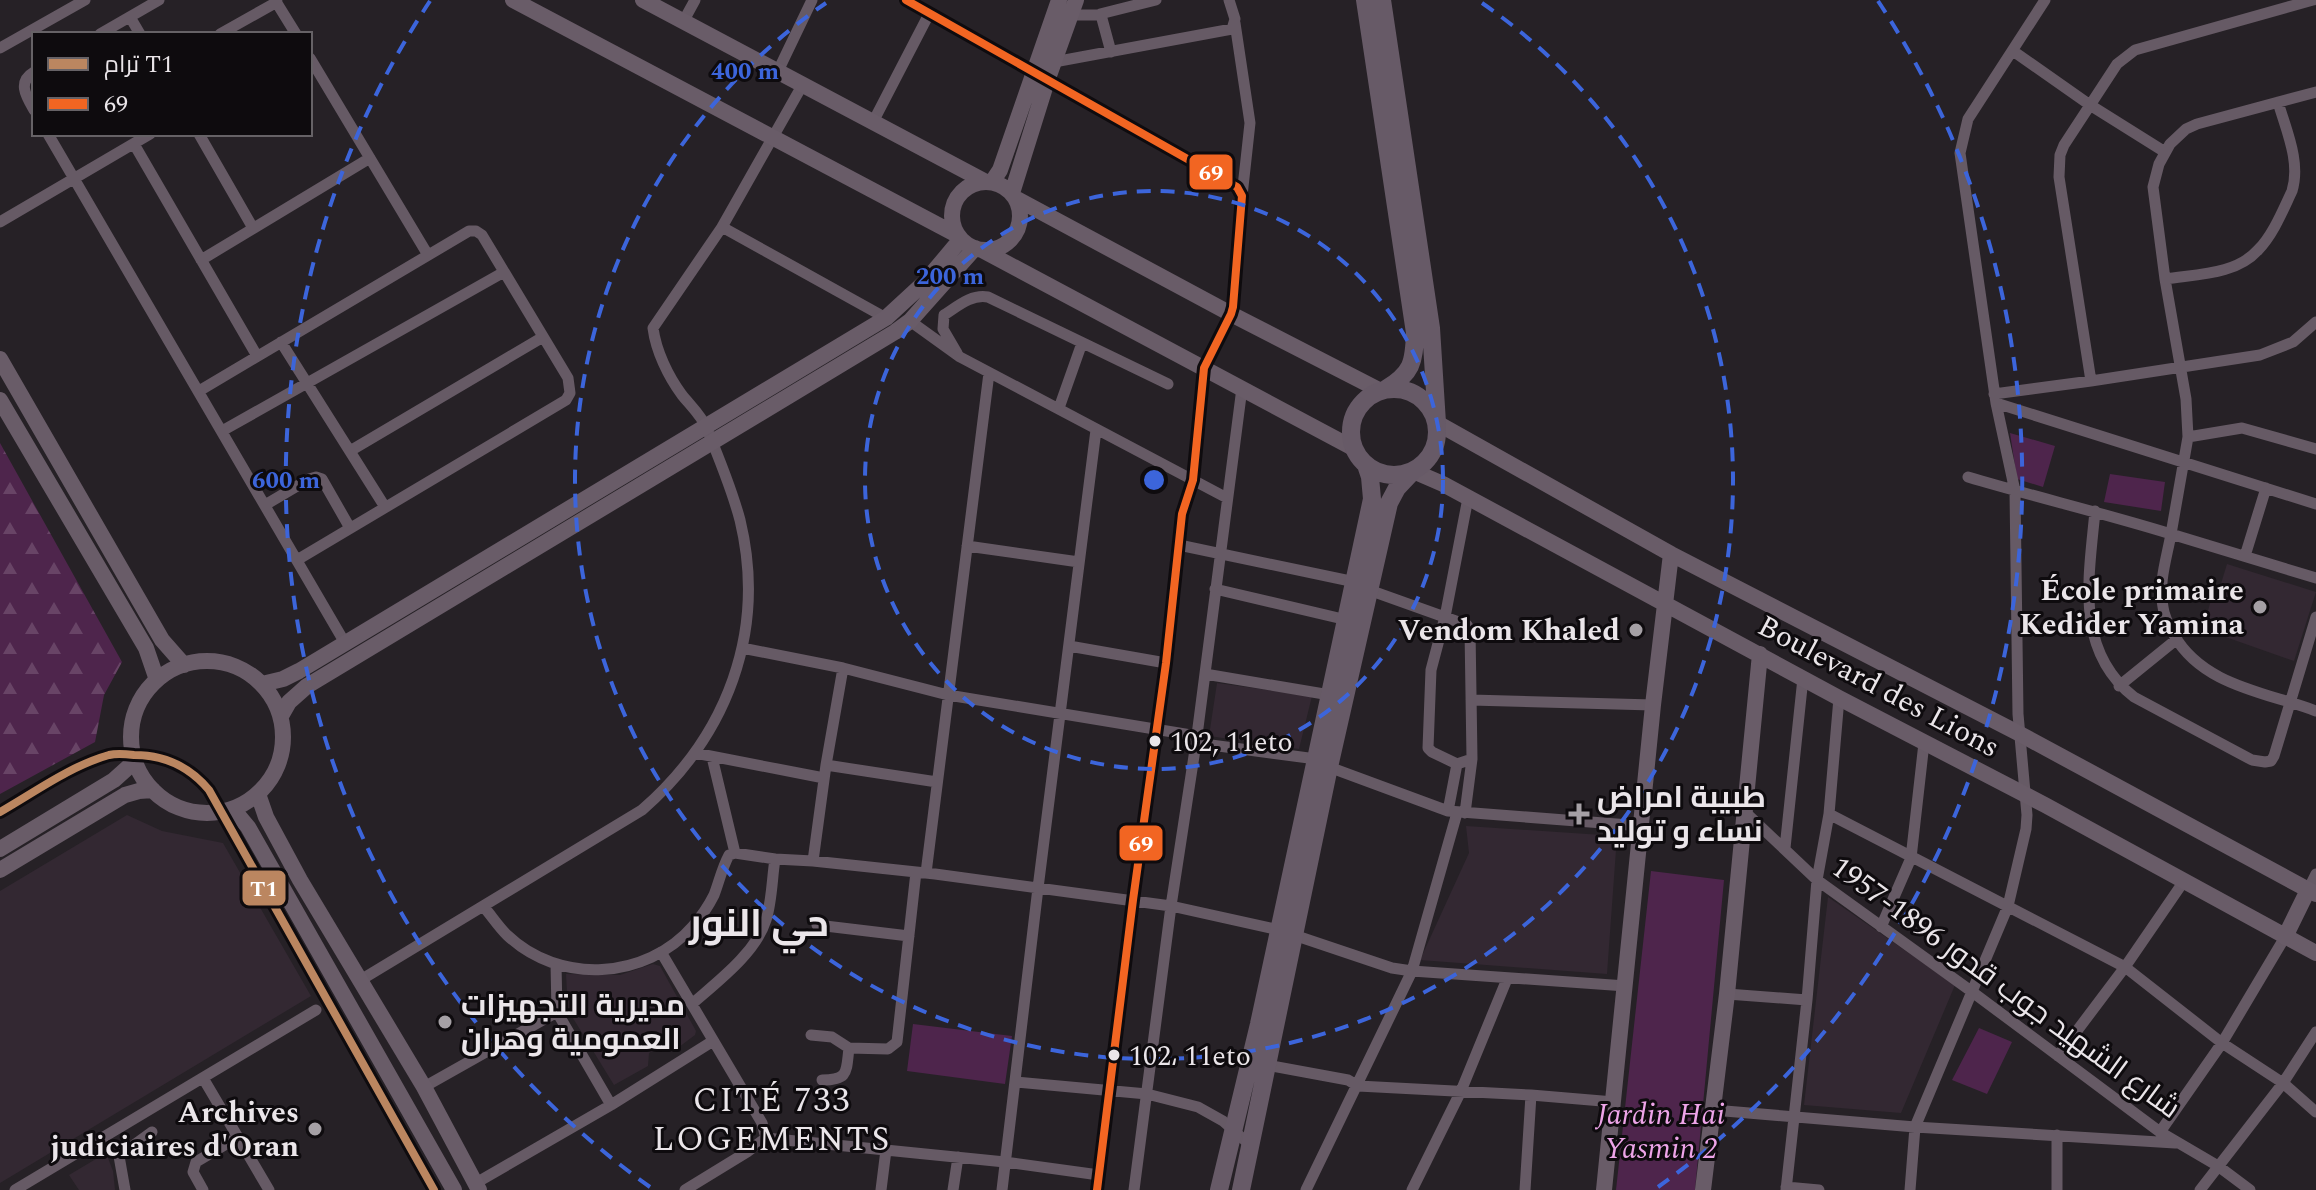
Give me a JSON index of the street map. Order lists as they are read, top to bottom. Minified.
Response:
{"streets":{"main road":["Boulevard des Lions"],"street":["شارع الشهيد جوب قدور 1896-1957"]},"districts":["حي النور","CITÉ 733 LOGEMENTS"],"parks":["Jardin Hai Yasmin 2"],"places":{"other":["École primaire Kedider Yamina","Vendom Khaled","102, 11eto","مديرية التجهيزات العمومية وهران","102، 11eto","Archives judiciaires d'Oran"],"health":["طبيبة امراض نساء و توليد"]},"lines":["transit line 69","tram line T1"],"legend":["ترام T1","69"],"rings":["400 m","200 m","600 m"]}
